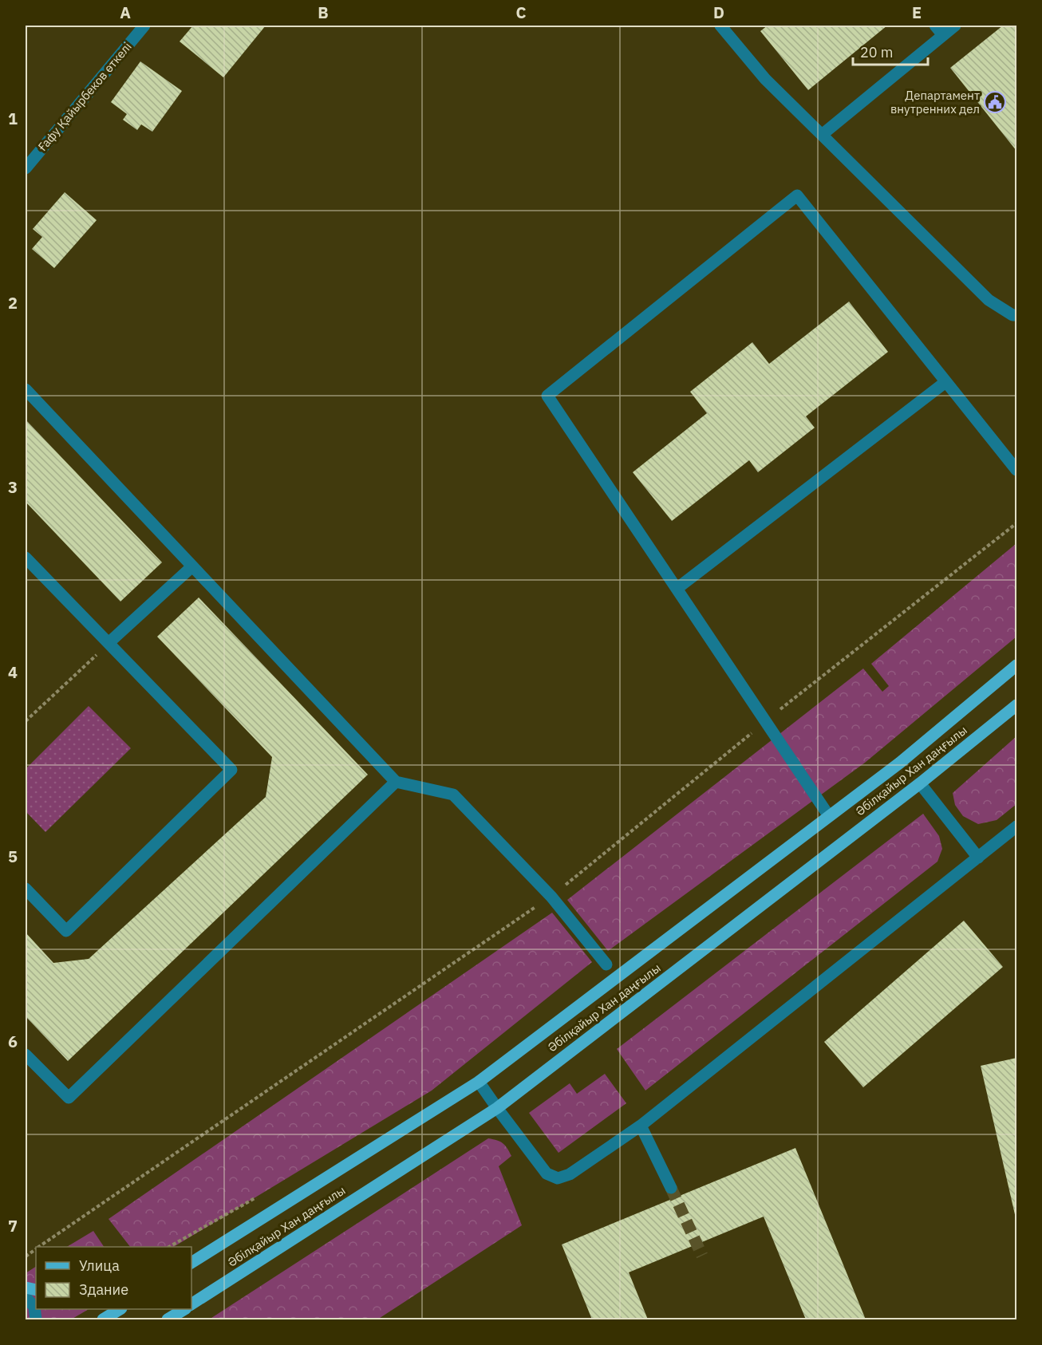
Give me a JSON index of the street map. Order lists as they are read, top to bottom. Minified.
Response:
{"streets":{"main road":["Әбілқайыр Хан даңғылы"],"street":["Ғафу Қайырбеков өткелі"]},"places":{"public building":["Департамент внутренних дел"]},"legend":["Улица","Здание"],"scale_bar":"20 m","grid":{"columns":["A","B","C","D","E"],"rows":["1","2","3","4","5","6","7"]}}
